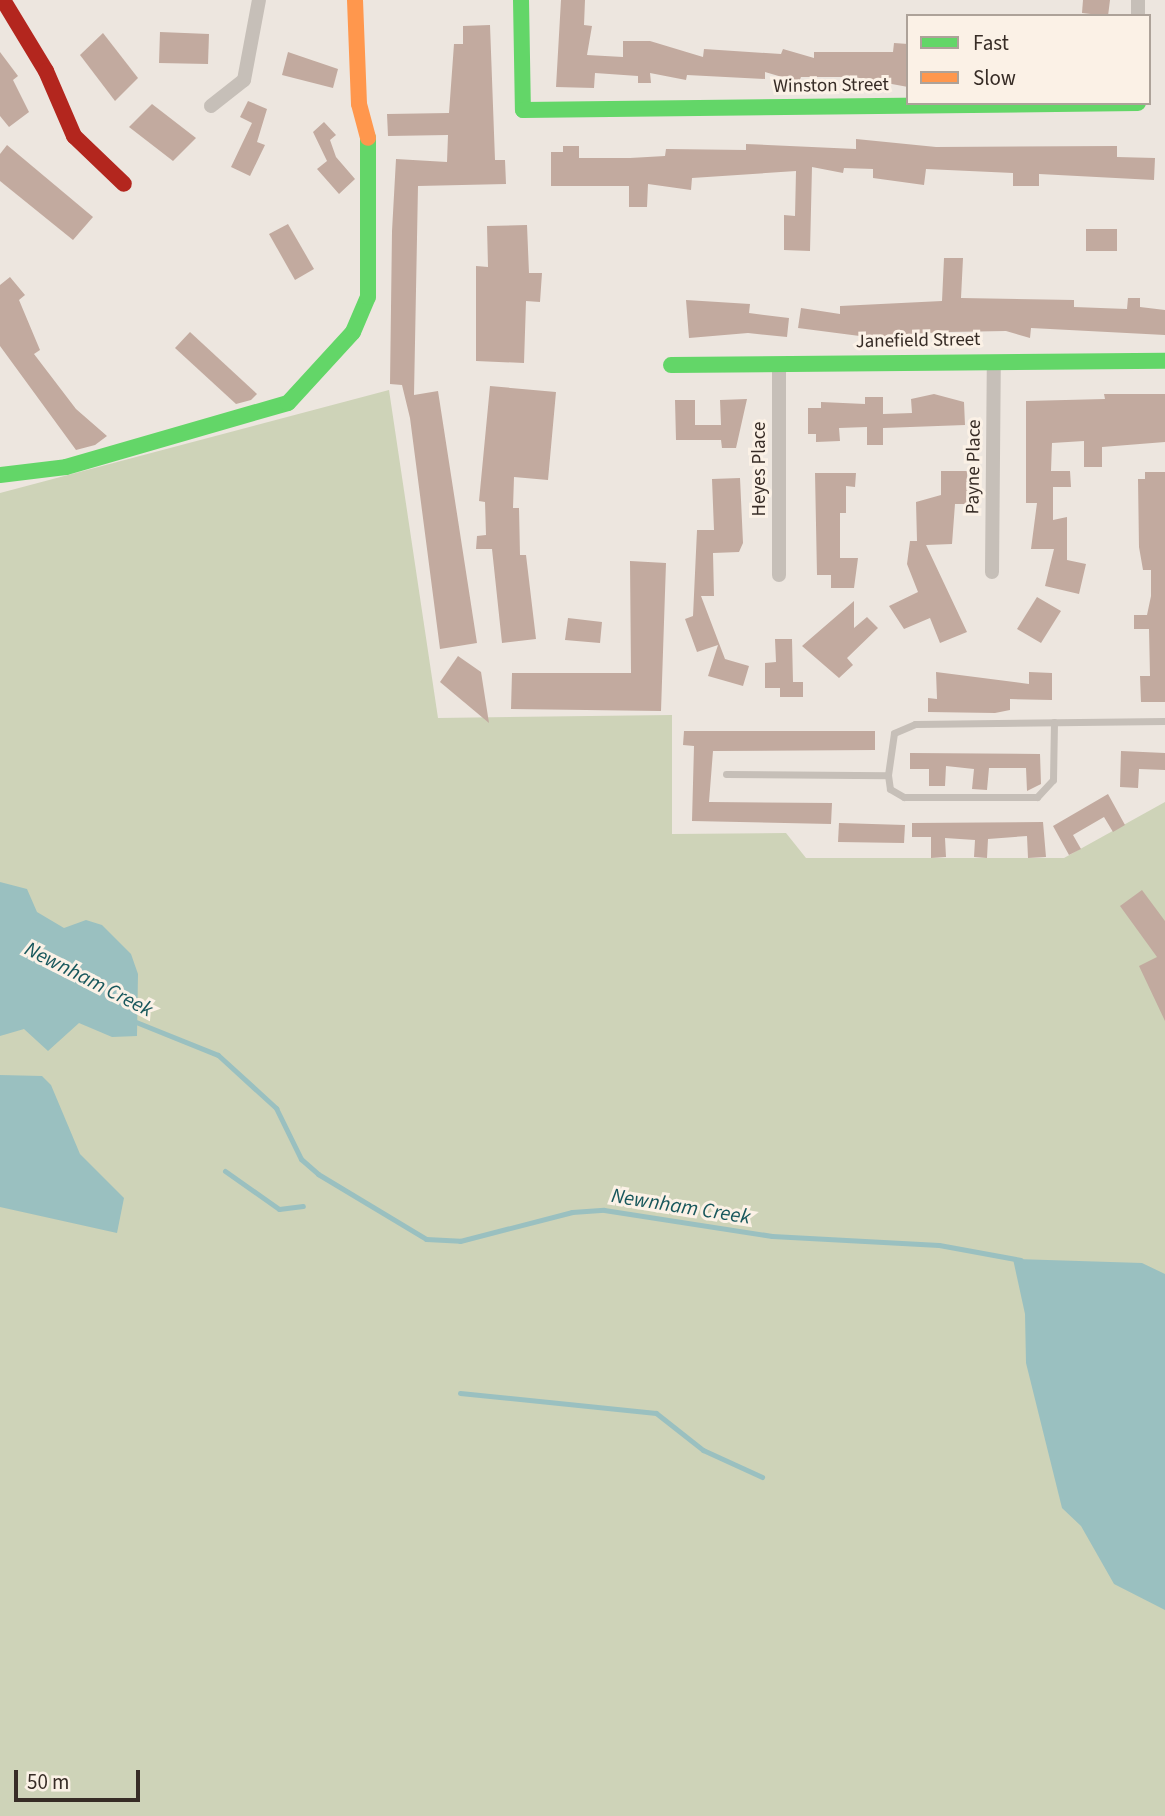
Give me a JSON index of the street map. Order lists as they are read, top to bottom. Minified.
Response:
{"streets":{"street":["Winston Street","Janefield Street","Payne Place","Heyes Place"]},"crossings":[["Janefield Street","Payne Place"],["Janefield Street","Heyes Place"]],"water":["Newnham Creek"],"legend":["Fast","Slow"],"scale_bar":"50 m"}
